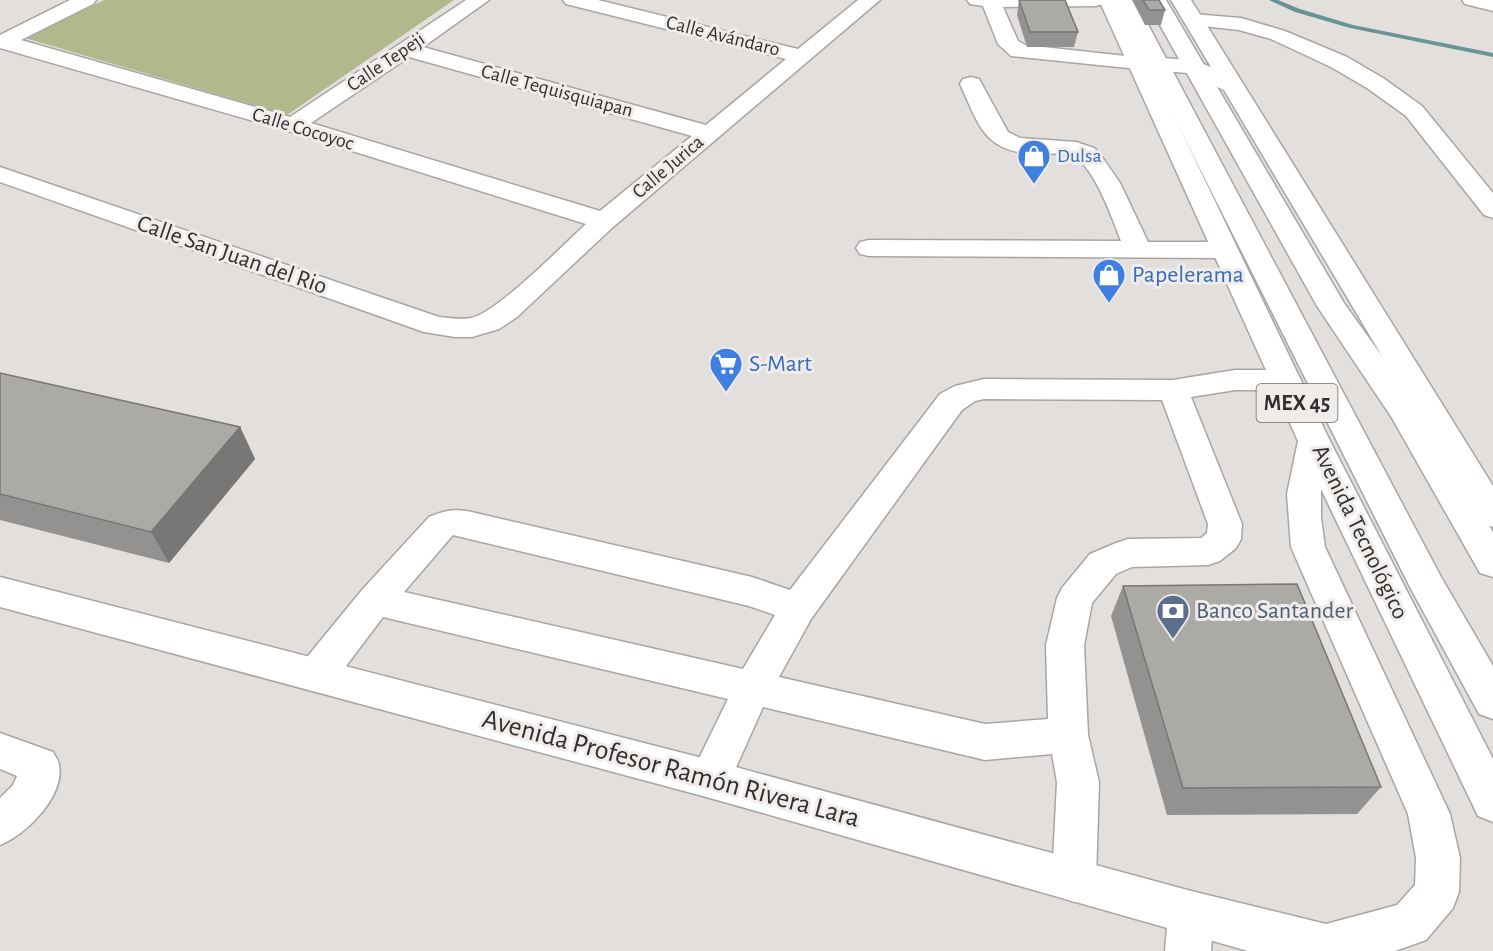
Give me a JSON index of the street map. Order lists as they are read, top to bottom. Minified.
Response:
{"streets":{"street":["Calle Avándaro","Calle Tepeji","Calle Tequisquiapan","Calle Cocoyoc","Calle Jurica","Calle San Juan del Rio","MEX 45","Avenida Tecnológico","Avenida Profesor Ramón Rivera Lara"]},"crossings":[["Calle Avándaro","Calle Jurica"],["Calle Tepeji","Calle Tequisquiapan"],["Calle Tepeji","Calle Cocoyoc"],["Calle Tequisquiapan","Calle Jurica"],["Calle Cocoyoc","Calle Jurica"],["Calle Jurica","Calle San Juan del Rio"]],"places":{"shop":["Dulsa","Papelerama"],"supermarket":["S-Mart"],"bank":["Banco Santander"]}}
